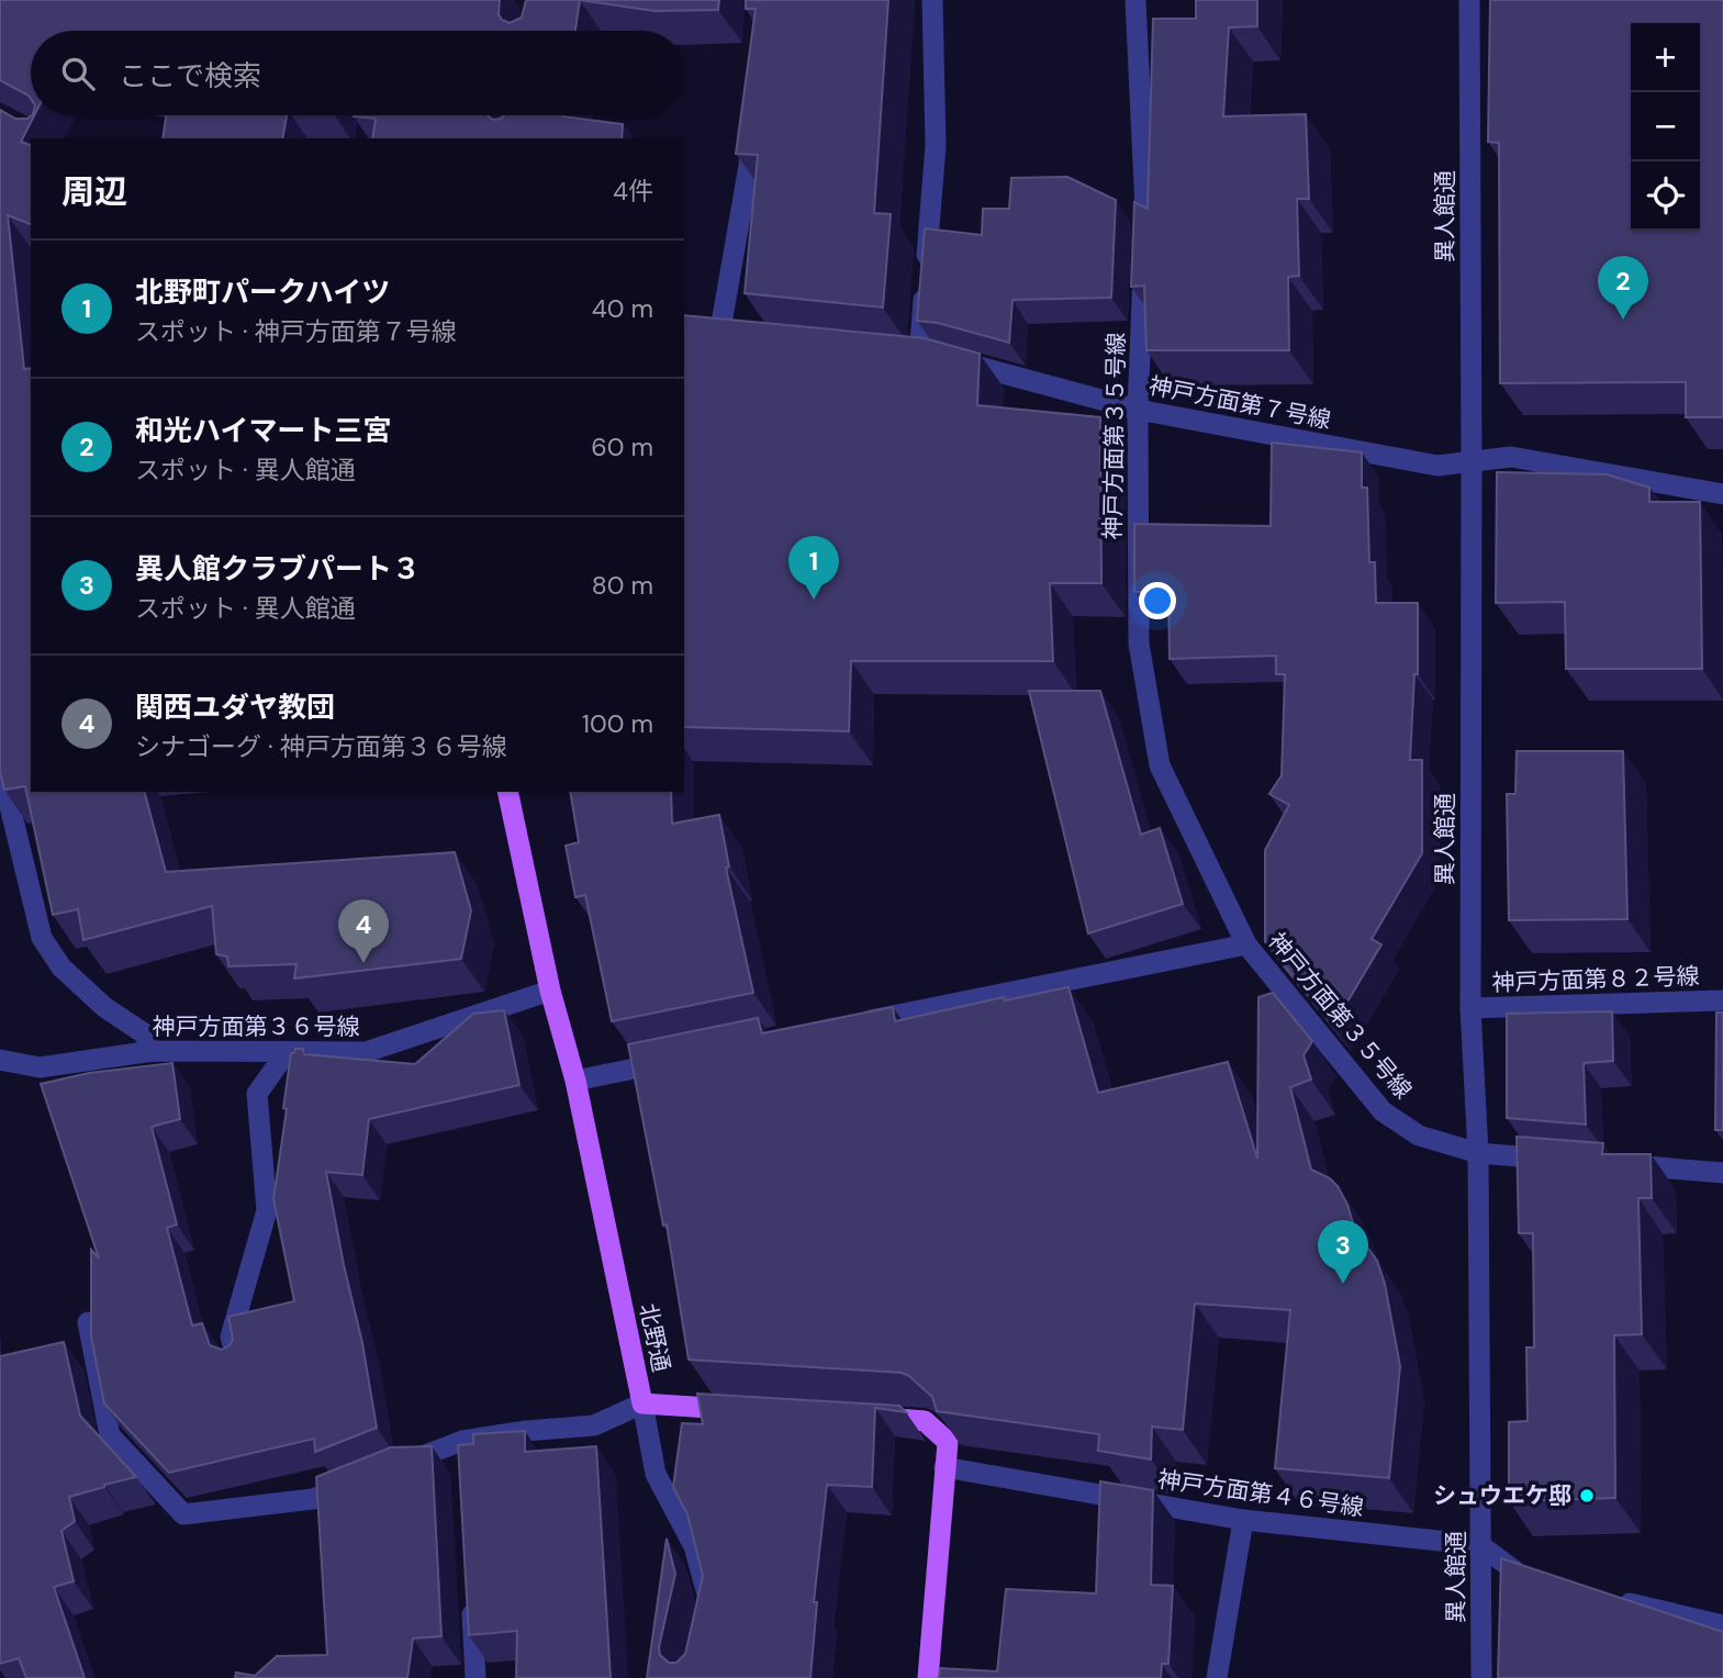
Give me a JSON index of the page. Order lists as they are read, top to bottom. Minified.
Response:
{"streets":{"main road":["北野通"],"street":["異人館通","神戸方面第７号線","神戸方面第３５号線","神戸方面第８２号線","神戸方面第３６号線","神戸方面第４６号線"]},"crossings":[["異人館通","神戸方面第７号線"],["異人館通","神戸方面第３５号線"],["異人館通","神戸方面第８２号線"],["異人館通","神戸方面第４６号線"],["神戸方面第７号線","神戸方面第３５号線"],["神戸方面第３６号線","北野通"]],"places":["シュウエケ邸"],"page":{"map_buttons":["+","−"],"search":"ここで検索","heading":["周辺","4件"],"list":[{"mark":"1","name":"北野町パークハイツ","note":"スポット · 神戸方面第７号線","value":"40 m"},{"mark":"2","name":"和光ハイマート三宮","note":"スポット · 異人館通","value":"60 m"},{"mark":"3","name":"異人館クラブパート３","note":"スポット · 異人館通","value":"80 m"},{"mark":"4","name":"関西ユダヤ教団","note":"シナゴーグ · 神戸方面第３６号線","value":"100 m"}],"pins":["2","1","4","3"]}}
